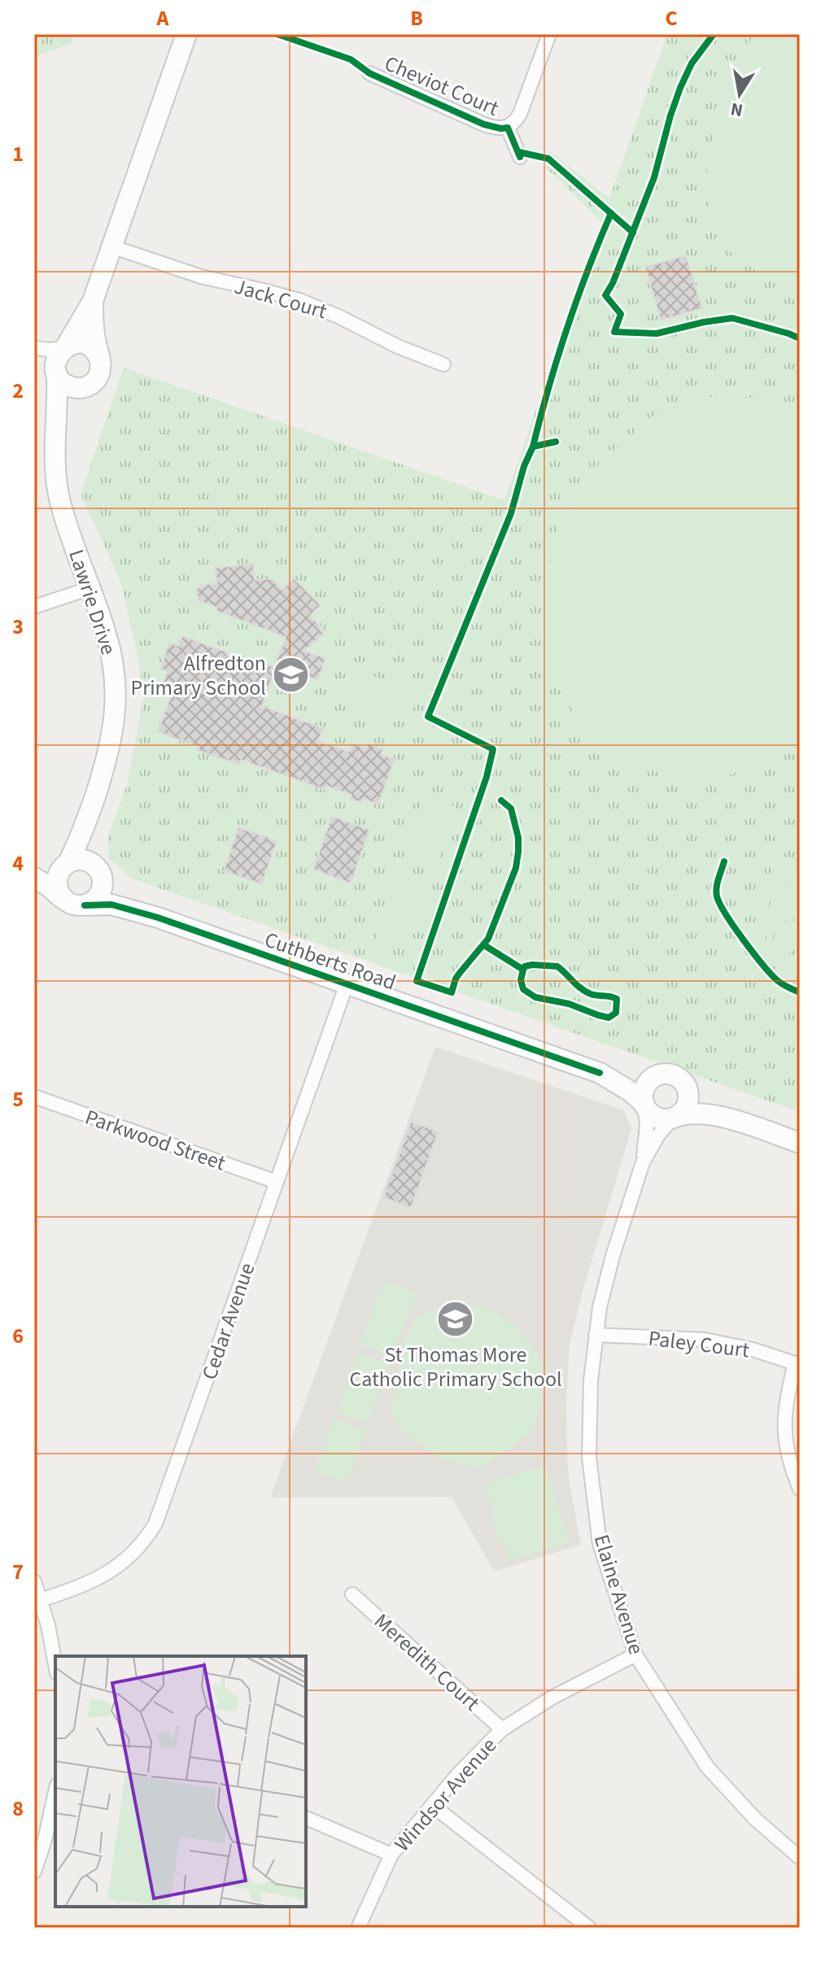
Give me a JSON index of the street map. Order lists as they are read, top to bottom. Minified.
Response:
{"streets":{"street":["Cheviot Court","Jack Court","Lawrie Drive","Cuthberts Road","Parkwood Street","Cedar Avenue","Paley Court","Elaine Avenue","Meredith Court","Windsor Avenue"]},"crossings":[["Lawrie Drive","Cuthberts Road"],["Cuthberts Road","Cedar Avenue"],["Cuthberts Road","Elaine Avenue"],["Parkwood Street","Cedar Avenue"],["Paley Court","Elaine Avenue"],["Elaine Avenue","Windsor Avenue"],["Meredith Court","Windsor Avenue"]],"places":{"school or university":["Alfredton Primary School","St Thomas More Catholic Primary School"]},"north":"bottom","grid":{"columns":["A","B","C"],"rows":["1","2","3","4","5","6","7","8"]}}
